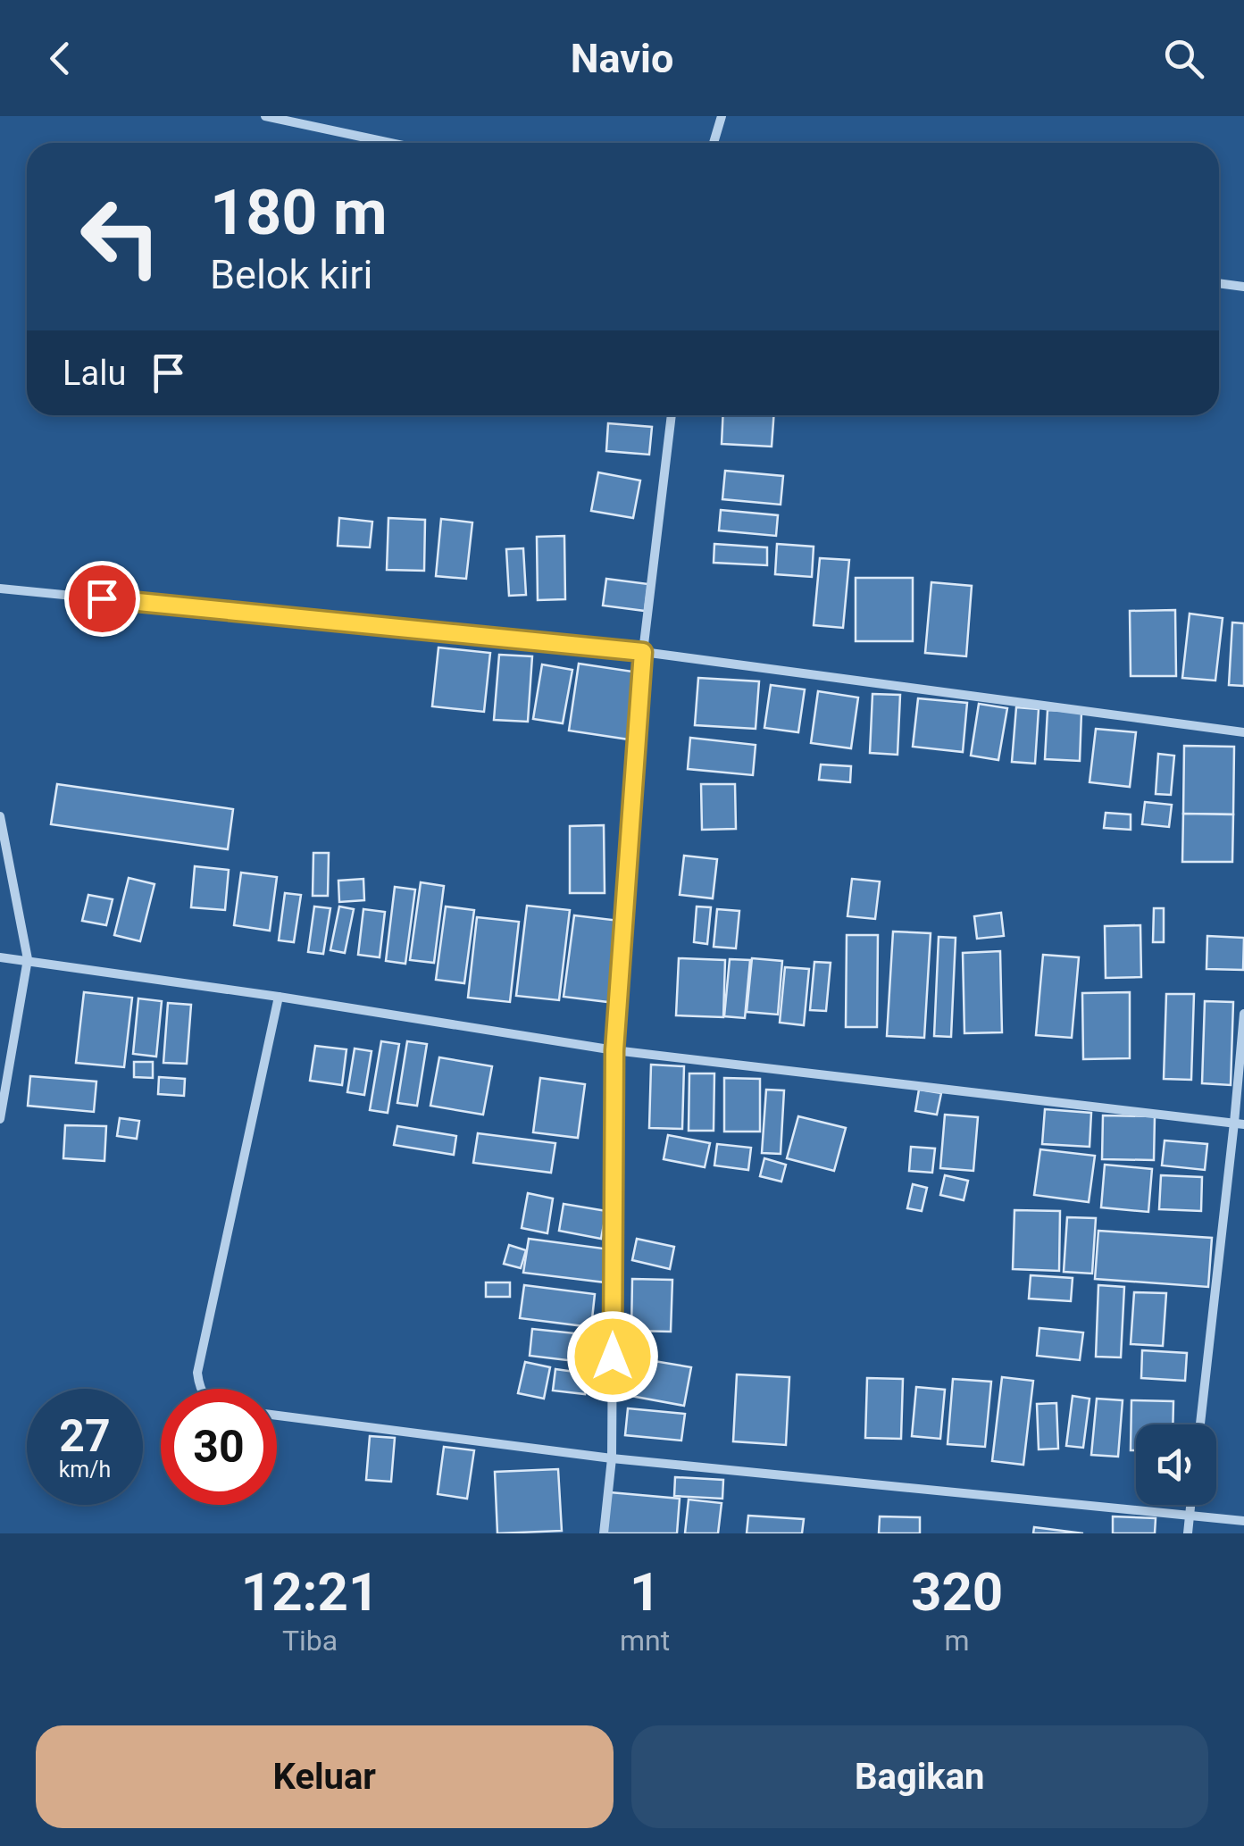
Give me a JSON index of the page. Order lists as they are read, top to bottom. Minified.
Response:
{"page":{"header":"Navio","turn":["180 m","Belok kiri"],"then":"Lalu","speed":"27 km/h","limit":"30","eta":["12:21","Tiba","1","mnt","320","m"],"buttons":["Keluar","Bagikan"]}}
